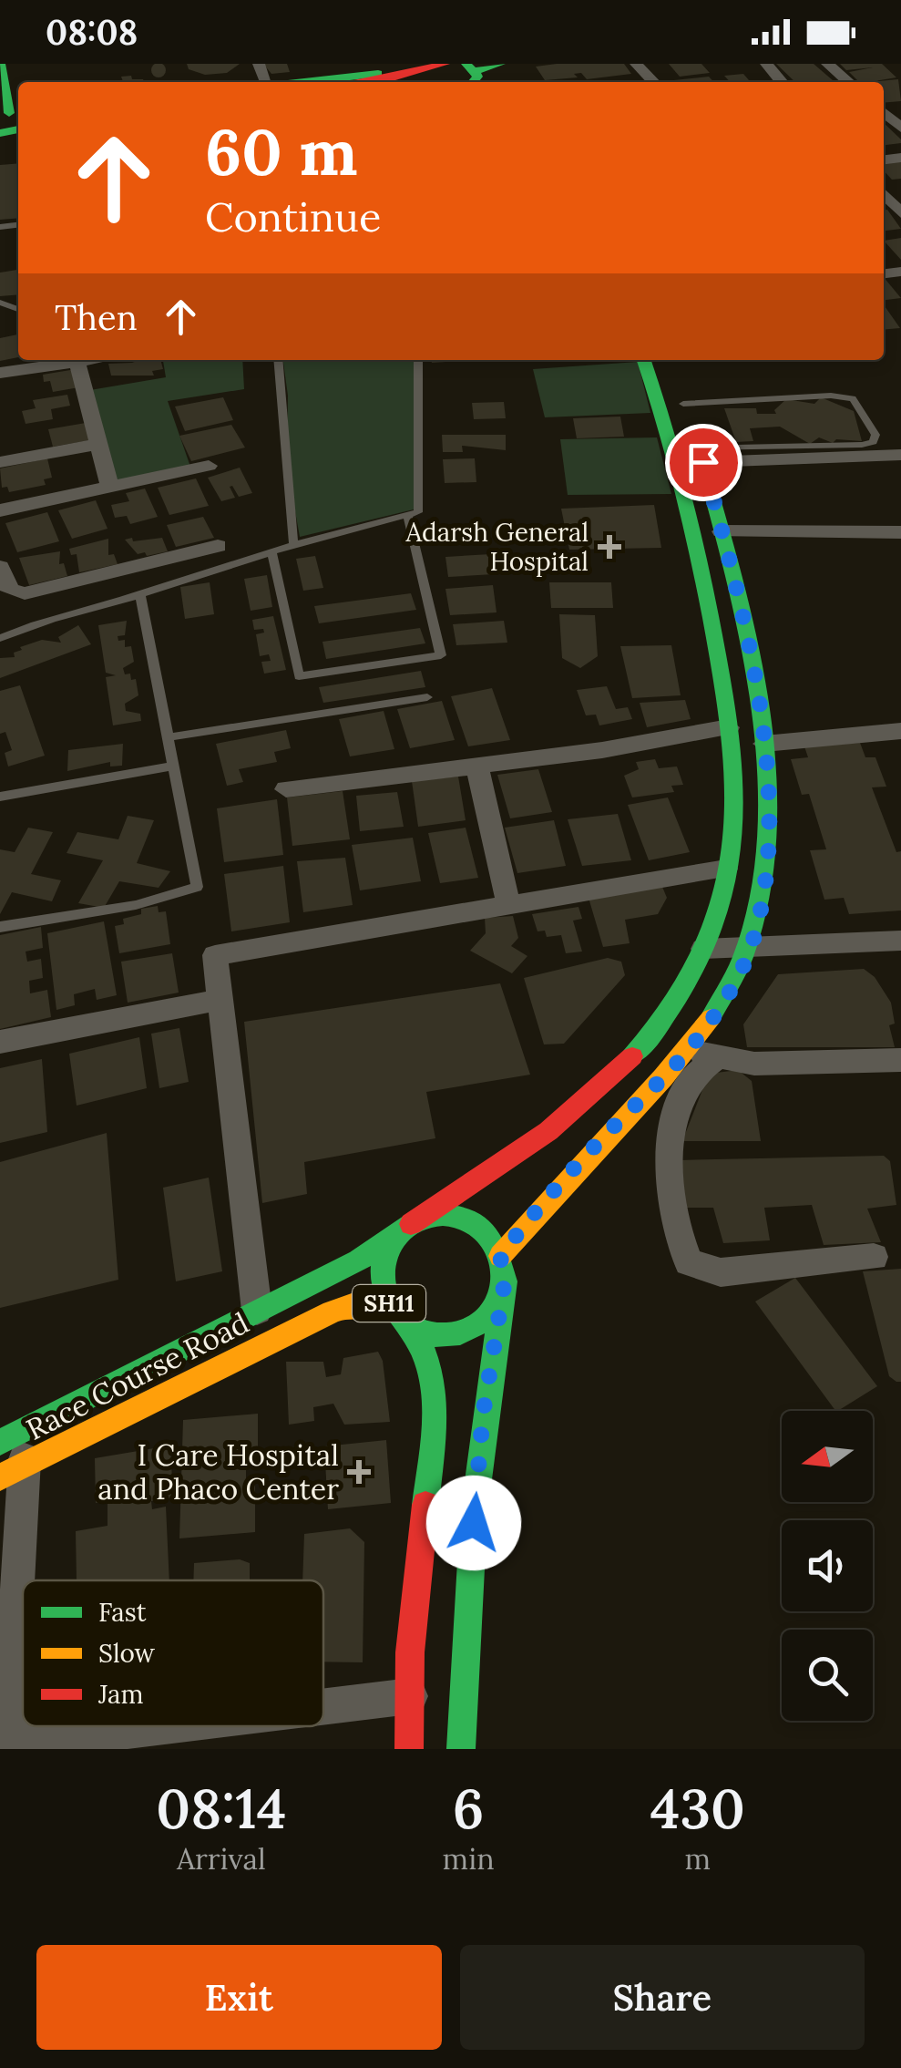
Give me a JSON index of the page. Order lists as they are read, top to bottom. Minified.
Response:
{"streets":{"main road":["SH11","Race Course Road"]},"crossings":[["SH11","Race Course Road"]],"places":{"health":["Adarsh General Hospital","I Care Hospital and Phaco Center"]},"legend":["Fast","Slow","Jam"],"north":"left","page":{"status":"08:08","turn":["60 m","Continue"],"then":"Then","eta":["08:14","Arrival","6","min","430","m"],"buttons":["Exit","Share"]}}
